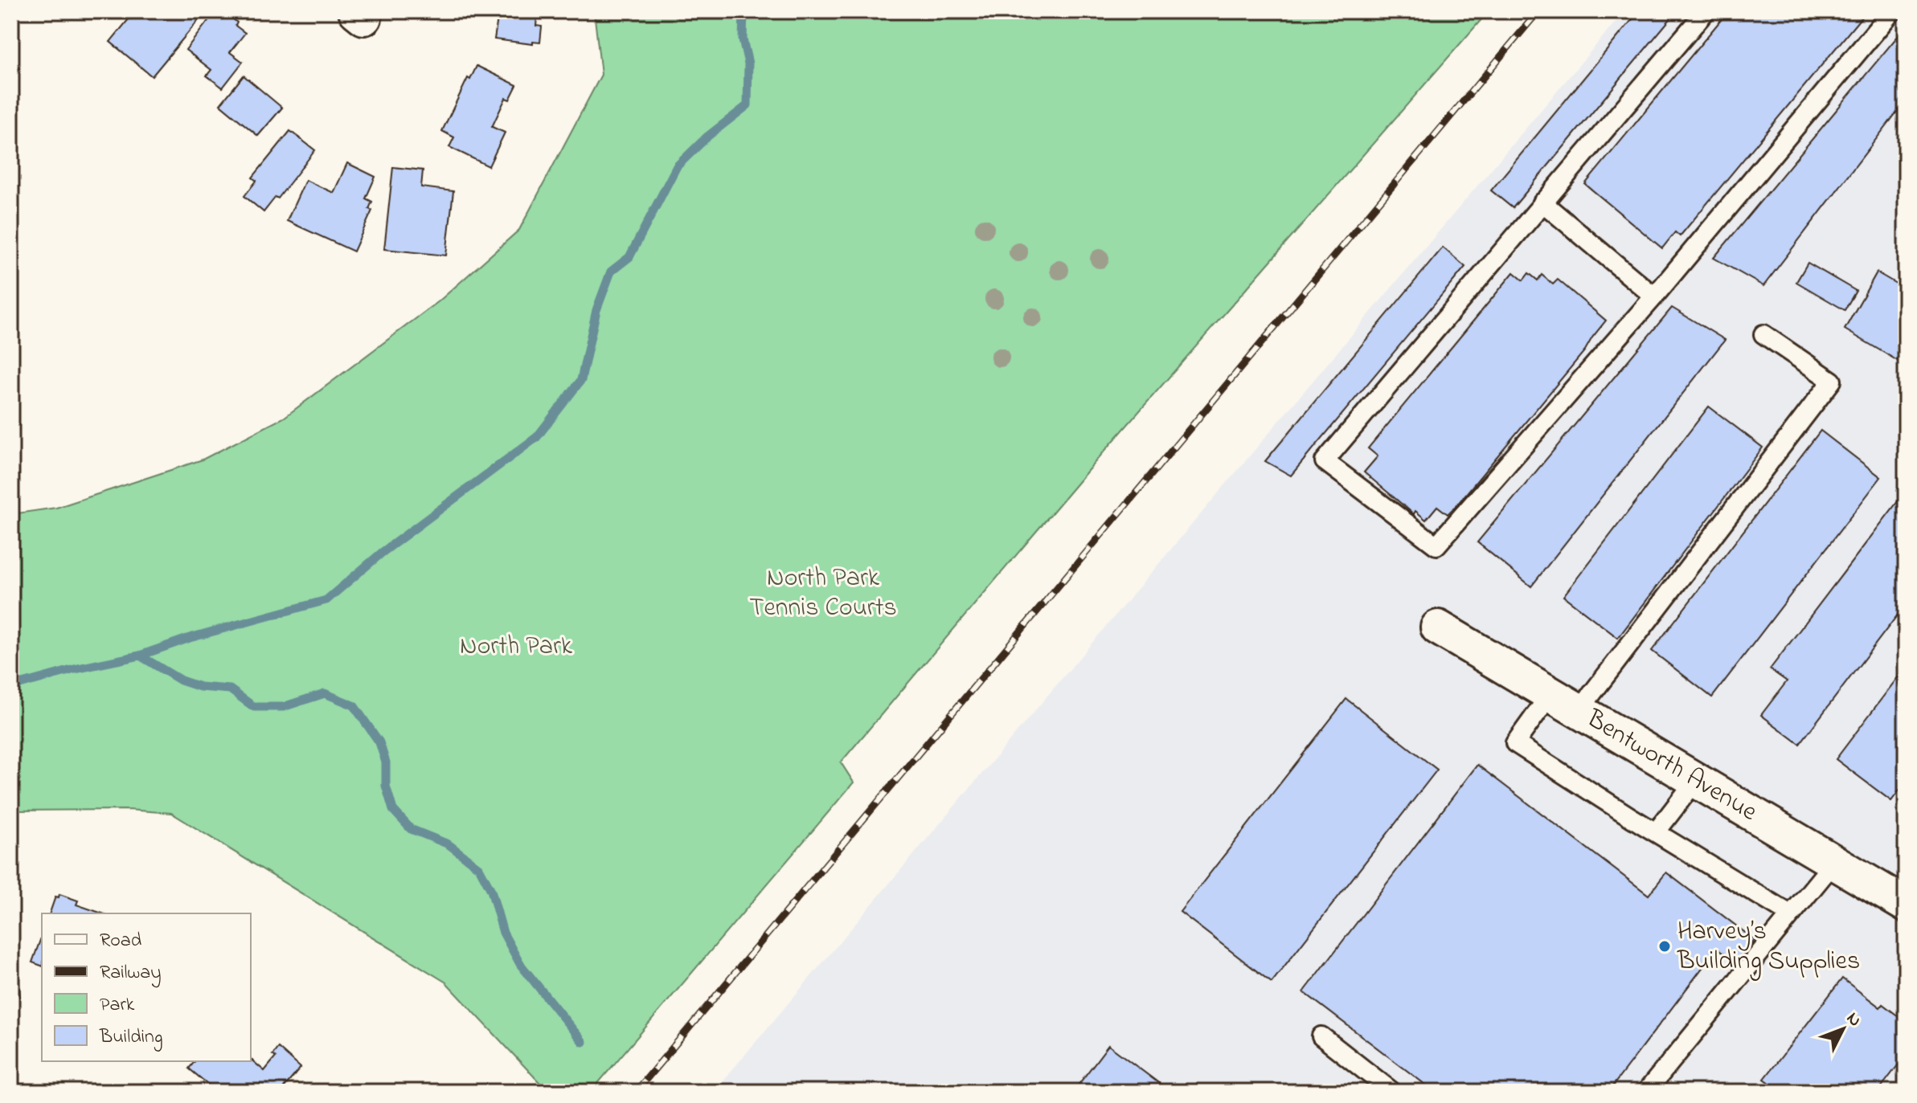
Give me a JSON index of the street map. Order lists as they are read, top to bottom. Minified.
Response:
{"streets":{"street":["Bentworth Avenue"]},"parks":["North Park Tennis Courts","North Park"],"places":["Harvey’s Building Supplies"],"legend":["Road","Railway","Park","Building"],"north":"top right"}
